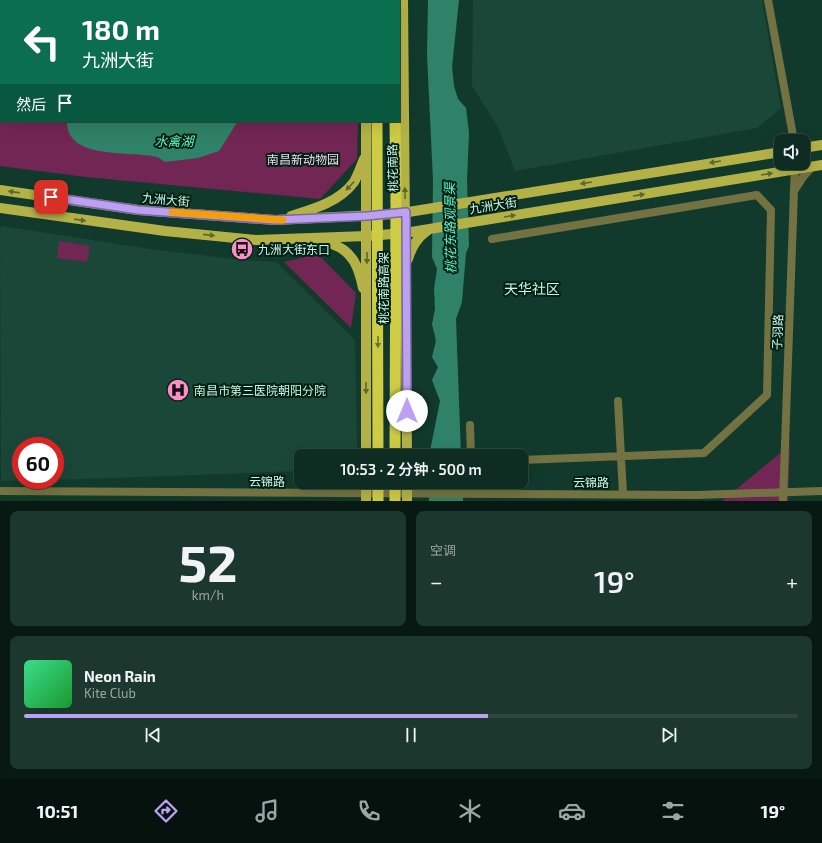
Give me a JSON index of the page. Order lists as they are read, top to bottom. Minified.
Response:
{"streets":{"highway":["桃花南路高架"],"main road":["桃花南路","九洲大街"],"street":["子羽路","云锦路"]},"crossings":[["桃花南路","九洲大街"],["子羽路","云锦路"]],"districts":["天华社区"],"water":["水禽湖","桃花东路观景渠"],"parks":["南昌新动物园"],"places":{"bus stop":["九洲大街东口"],"hospital":["南昌市第三医院朝阳分院"]},"page":{"turn":["180 m","九洲大街"],"then":"然后","limit":"60","trip":"10:53 · 2 分钟 · 500 m","tile":[["52","km/h"],"空调"],"heat":["−","19°","+"],"song":["Neon Rain","Kite Club"],"tabs":["10:51","19°"]}}
